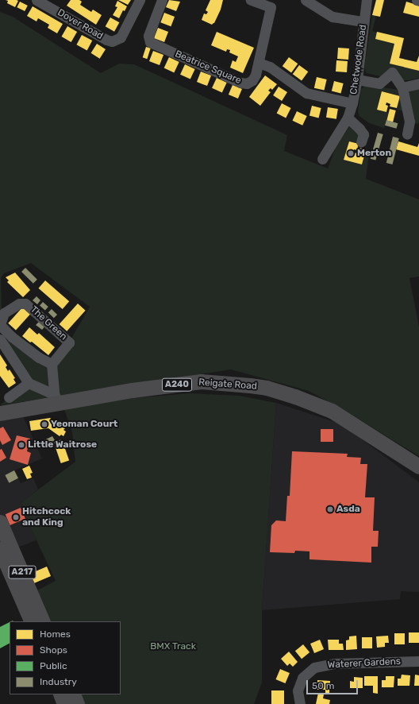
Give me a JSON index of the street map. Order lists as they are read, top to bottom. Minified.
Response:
{"streets":{"highway":["A240","Reigate Road","A217"],"street":["Dover Road","Chetwode Road","Beatrice Square","The Green","Waterer Gardens"]},"parks":["BMX Track"],"places":["Merton","Yeoman Court","Little Waitrose","Asda","Hitchcock and King"],"legend":["Homes","Shops","Public","Industry"],"scale_bar":"50 m"}
